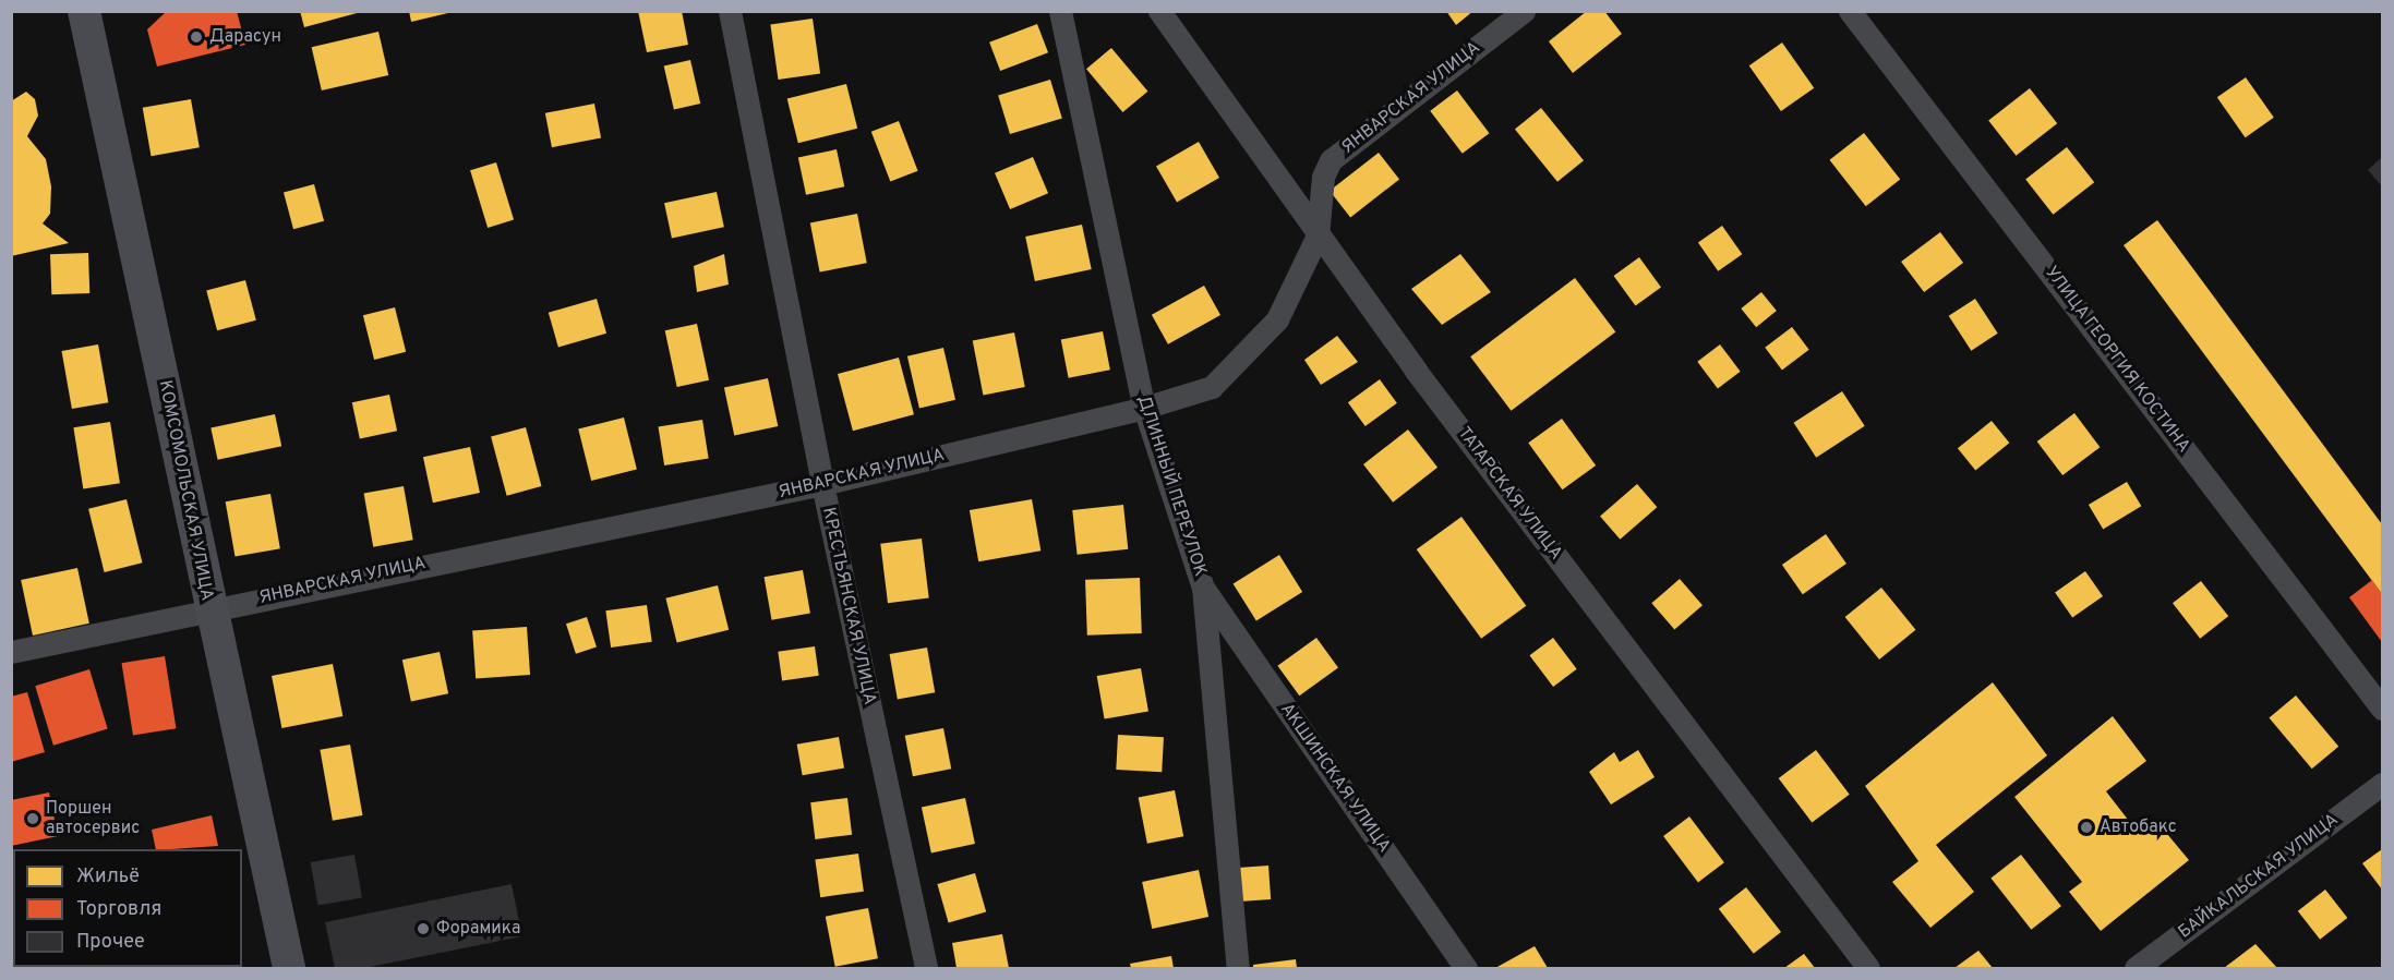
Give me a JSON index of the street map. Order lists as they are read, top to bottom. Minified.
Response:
{"streets":{"main road":["КОМСОМОЛЬСКАЯ УЛИЦА"],"street":["ЯНВАРСКАЯ УЛИЦА","УЛИЦА ГЕОРГИЯ КОСТИНА","ДЛИННЫЙ ПЕРЕУЛОК","ТАТАРСКАЯ УЛИЦА","КРЕСТЬЯНСКАЯ УЛИЦА","АКШИНСКАЯ УЛИЦА","БАЙКАЛЬСКАЯ УЛИЦА"]},"crossings":[["ЯНВАРСКАЯ УЛИЦА","ДЛИННЫЙ ПЕРЕУЛОК"],["ЯНВАРСКАЯ УЛИЦА","КОМСОМОЛЬСКАЯ УЛИЦА"],["ЯНВАРСКАЯ УЛИЦА","ТАТАРСКАЯ УЛИЦА"],["ЯНВАРСКАЯ УЛИЦА","КРЕСТЬЯНСКАЯ УЛИЦА"],["ДЛИННЫЙ ПЕРЕУЛОК","АКШИНСКАЯ УЛИЦА"]],"places":["Дарасун","Поршен автосервис","Автобакс","Форамика"],"legend":["Жильё","Торговля","Прочее"]}
